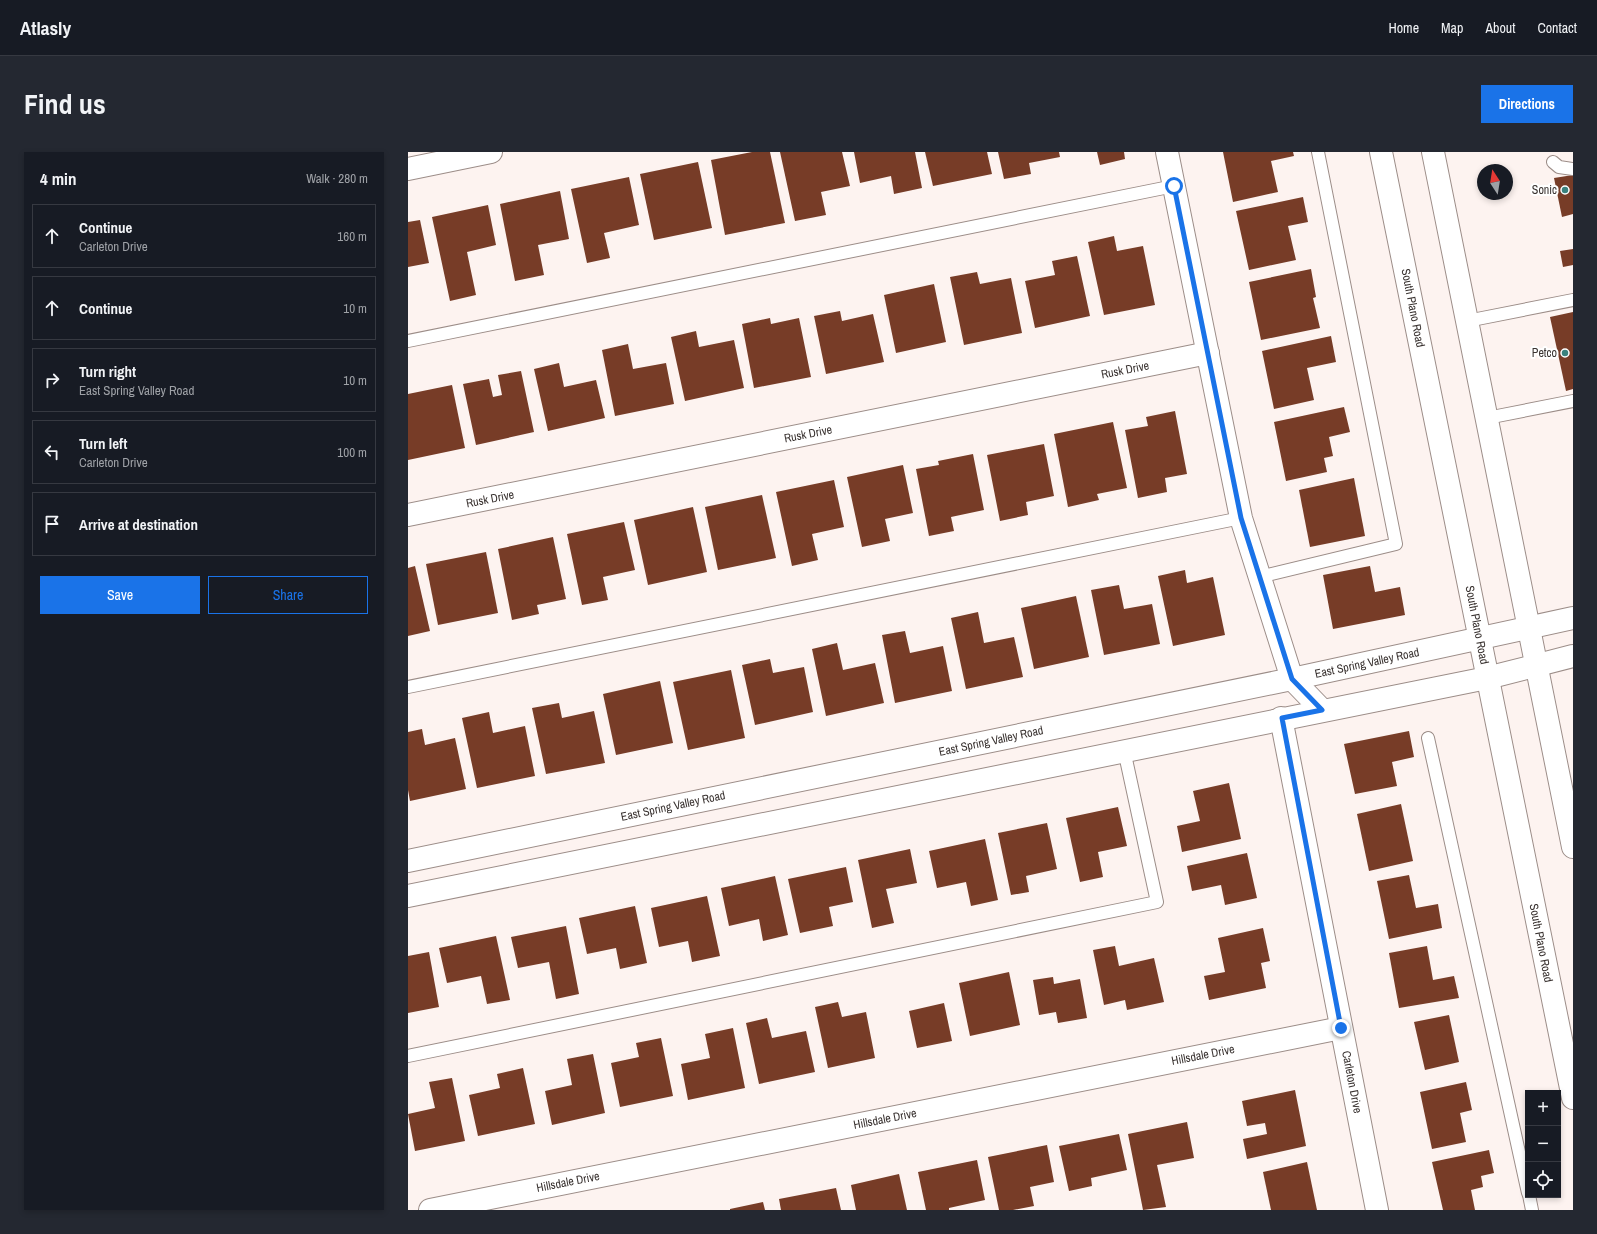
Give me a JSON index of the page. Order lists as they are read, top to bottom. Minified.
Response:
{"streets":{"street":["South Plano Road","Rusk Drive","East Spring Valley Road","Hillsdale Drive","Carleton Drive"]},"crossings":[["South Plano Road","East Spring Valley Road"],["Hillsdale Drive","Carleton Drive"]],"places":["Sonic","Petco"],"north":"top","page":{"header":"Atlasly","nav":["Home","Map","About","Contact"],"title":"Find us","buttons":["Directions",["Save","Share"]],"heading":["4 min","Walk · 280 m"],"list":[["Continue","Carleton Drive","160 m"],["Continue","10 m"],["Turn right","East Spring Valley Road","10 m"],["Turn left","Carleton Drive","100 m"],"Arrive at destination"],"map_buttons":["+","−"]}}
